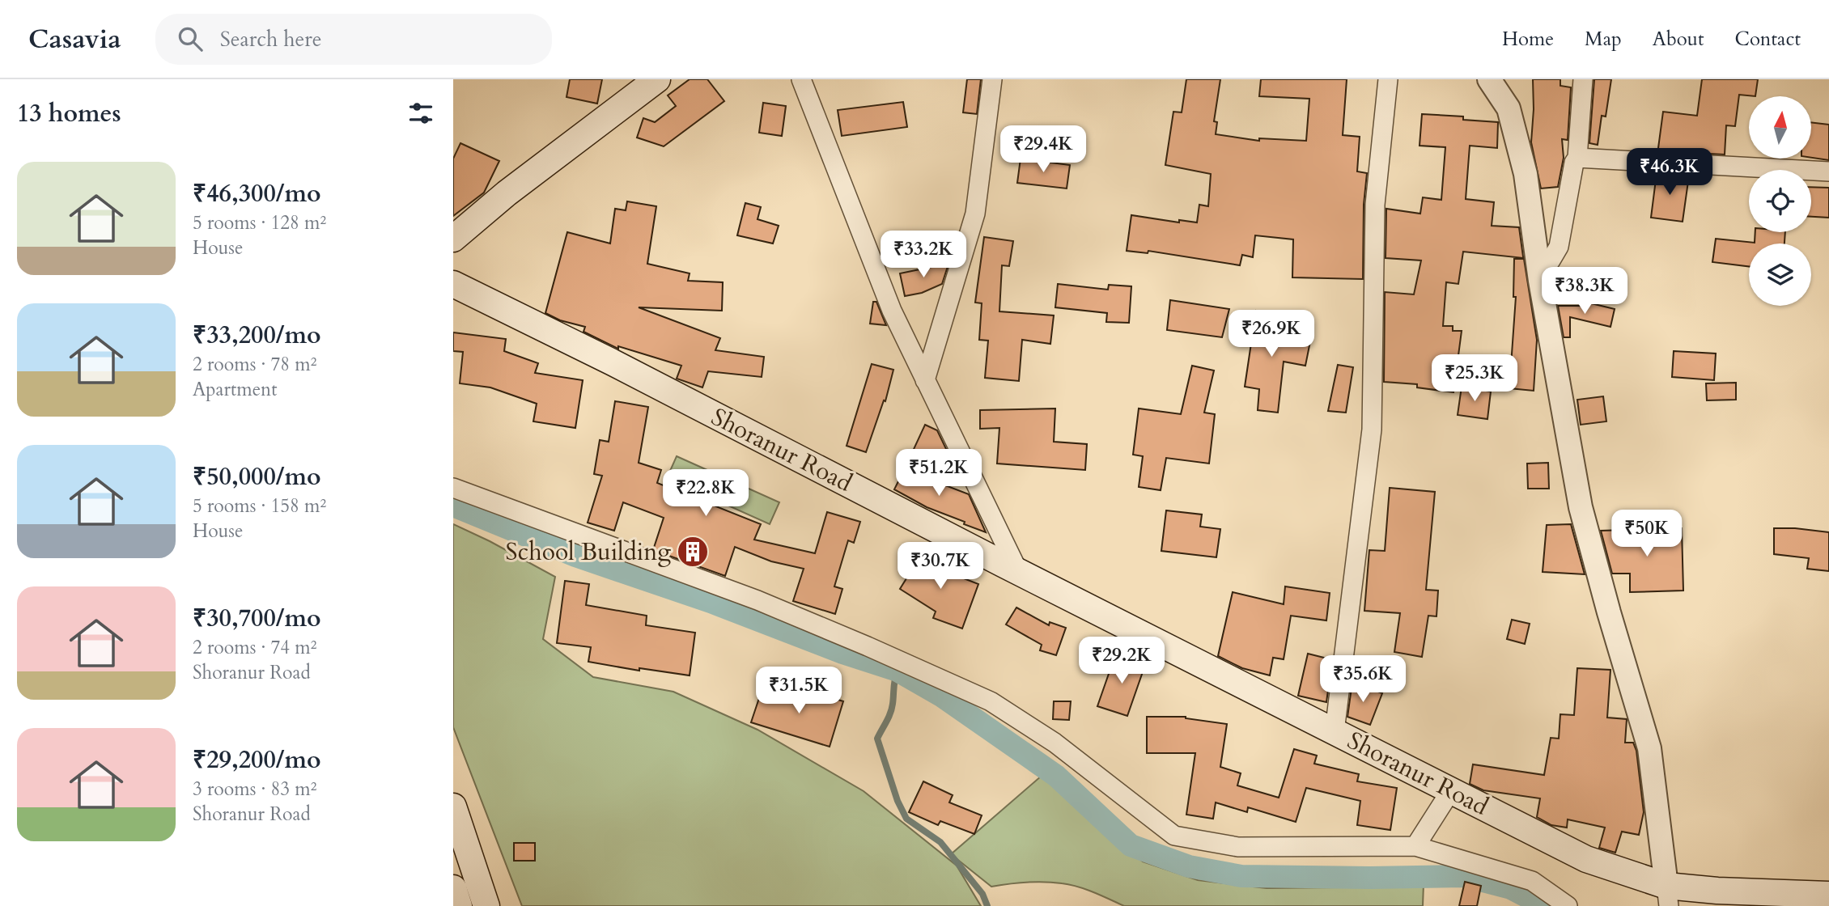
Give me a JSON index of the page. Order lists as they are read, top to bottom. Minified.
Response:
{"streets":{"main road":["Shoranur Road"]},"places":{"building":["School Building"]},"north":"top","page":{"header":"Casavia","search":"Search here","nav":["Home","Map","About","Contact"],"heading":"13 homes","price":["₹29.4K","₹46.3K","₹33.2K","₹38.3K","₹26.9K","₹25.3K","₹51.2K","₹22.8K","₹50K","₹30.7K","₹29.2K","₹35.6K","₹31.5K"],"list":[{"name":"₹46,300/mo","note":"5 rooms · 128 m² · House"},{"name":"₹33,200/mo","note":"2 rooms · 78 m² · Apartment"},{"name":"₹50,000/mo","note":"5 rooms · 158 m² · House"},{"name":"₹30,700/mo","note":"2 rooms · 74 m² · Shoranur Road"},{"name":"₹29,200/mo","note":"3 rooms · 83 m² · Shoranur Road"}]}}
